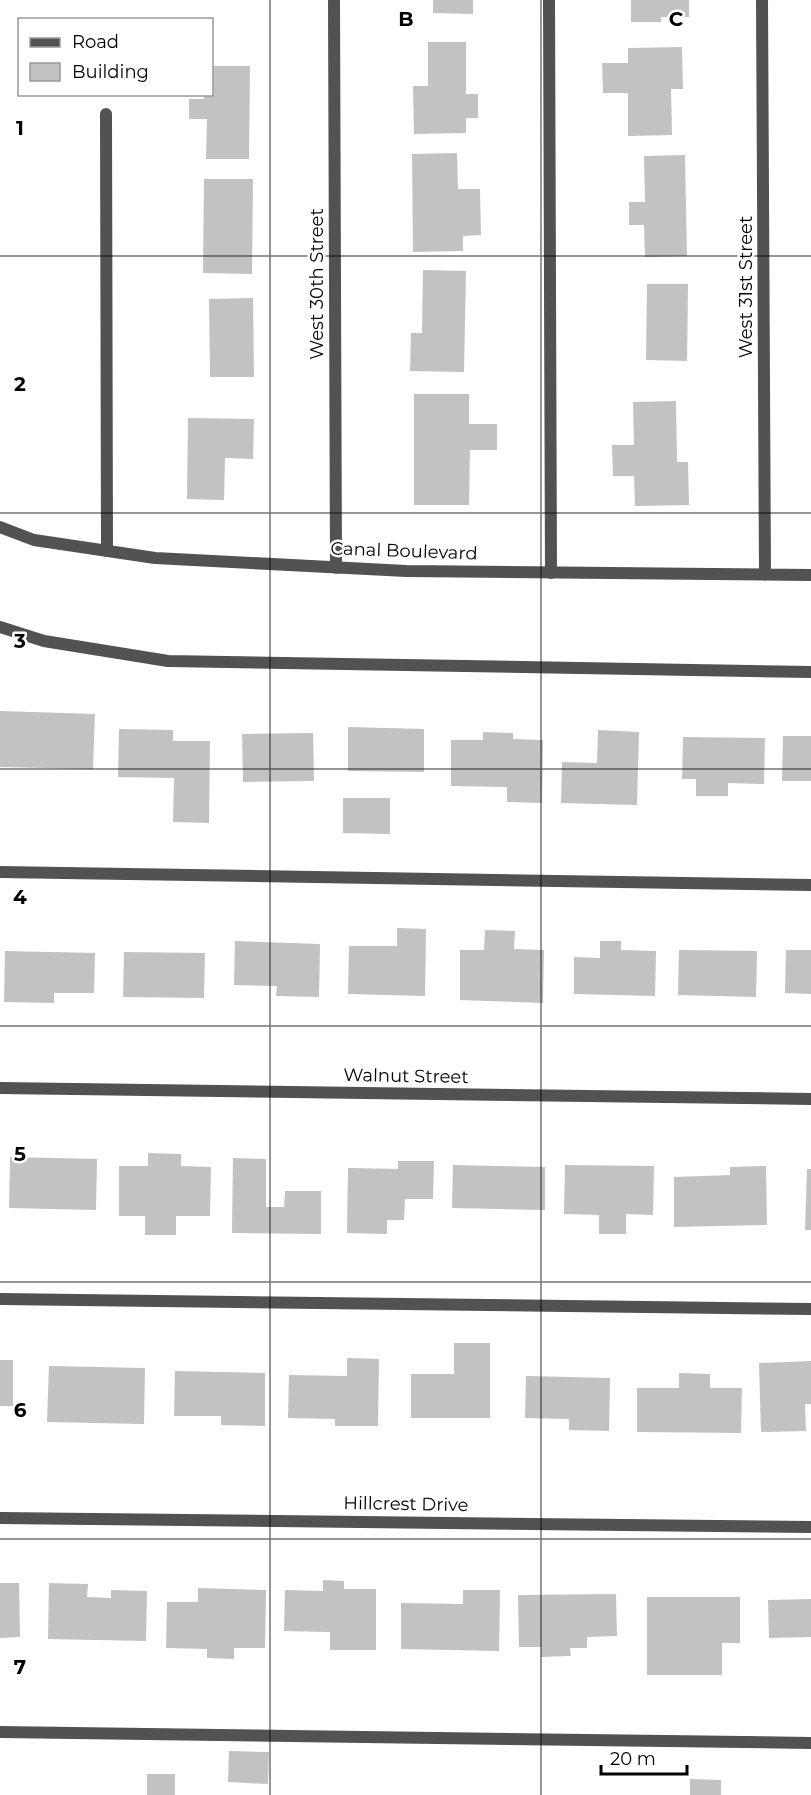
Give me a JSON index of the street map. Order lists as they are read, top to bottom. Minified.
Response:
{"streets":{"street":["West 30th Street","West 31st Street","Canal Boulevard","Walnut Street","Hillcrest Drive"]},"crossings":[["West 30th Street","Canal Boulevard"],["West 31st Street","Canal Boulevard"]],"legend":["Road","Building"],"scale_bar":"20 m","grid":{"columns":["B","C"],"rows":["1","2","3","4","5","6","7"]}}
